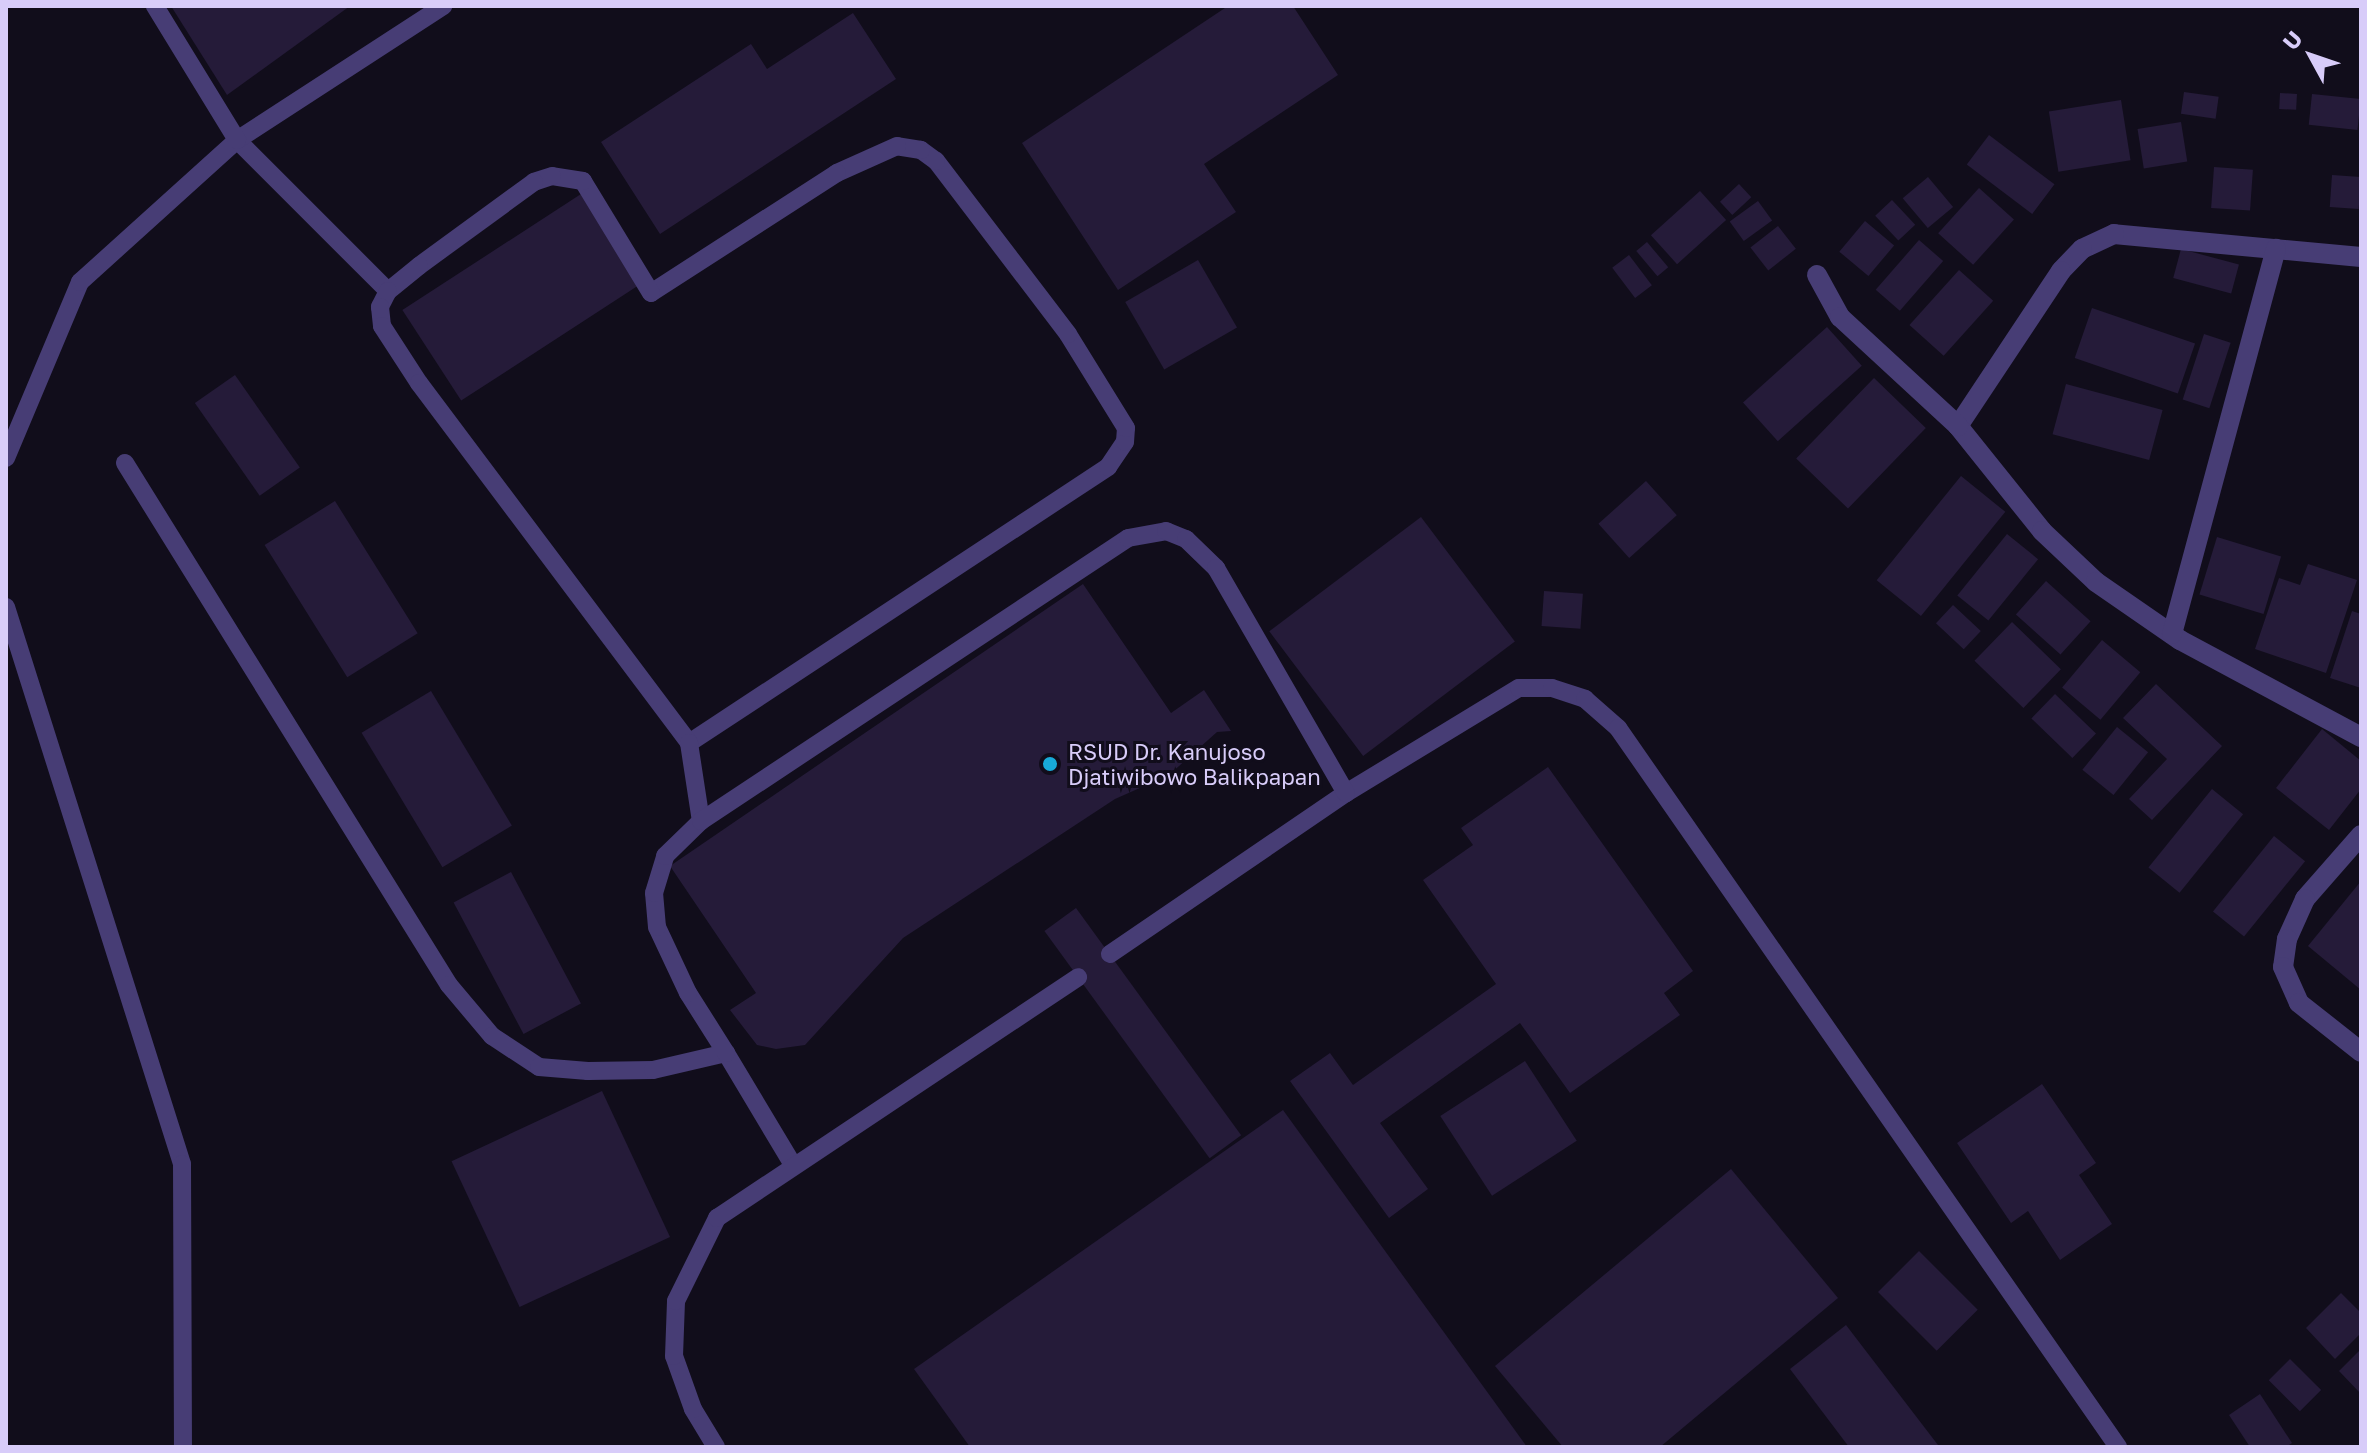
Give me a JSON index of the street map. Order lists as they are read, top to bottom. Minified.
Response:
{"places":["RSUD Dr. Kanujoso Djatiwibowo Balikpapan"],"north":"top left"}
